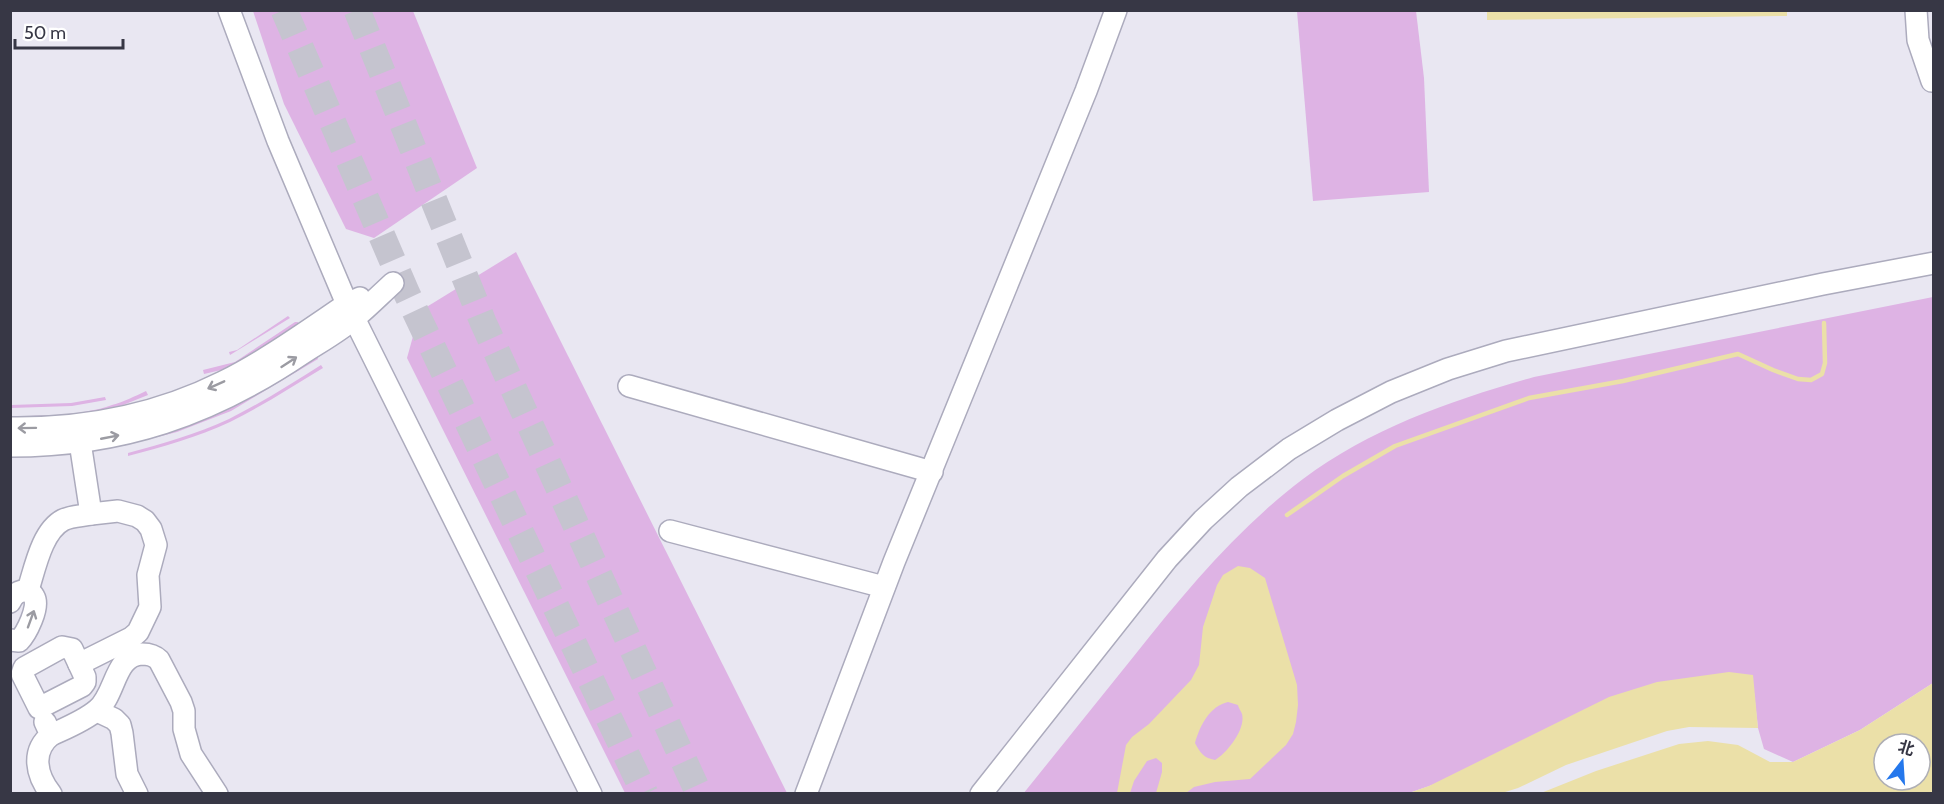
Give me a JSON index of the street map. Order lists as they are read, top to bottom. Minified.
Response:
{"scale_bar":"50 m","north":"top"}
